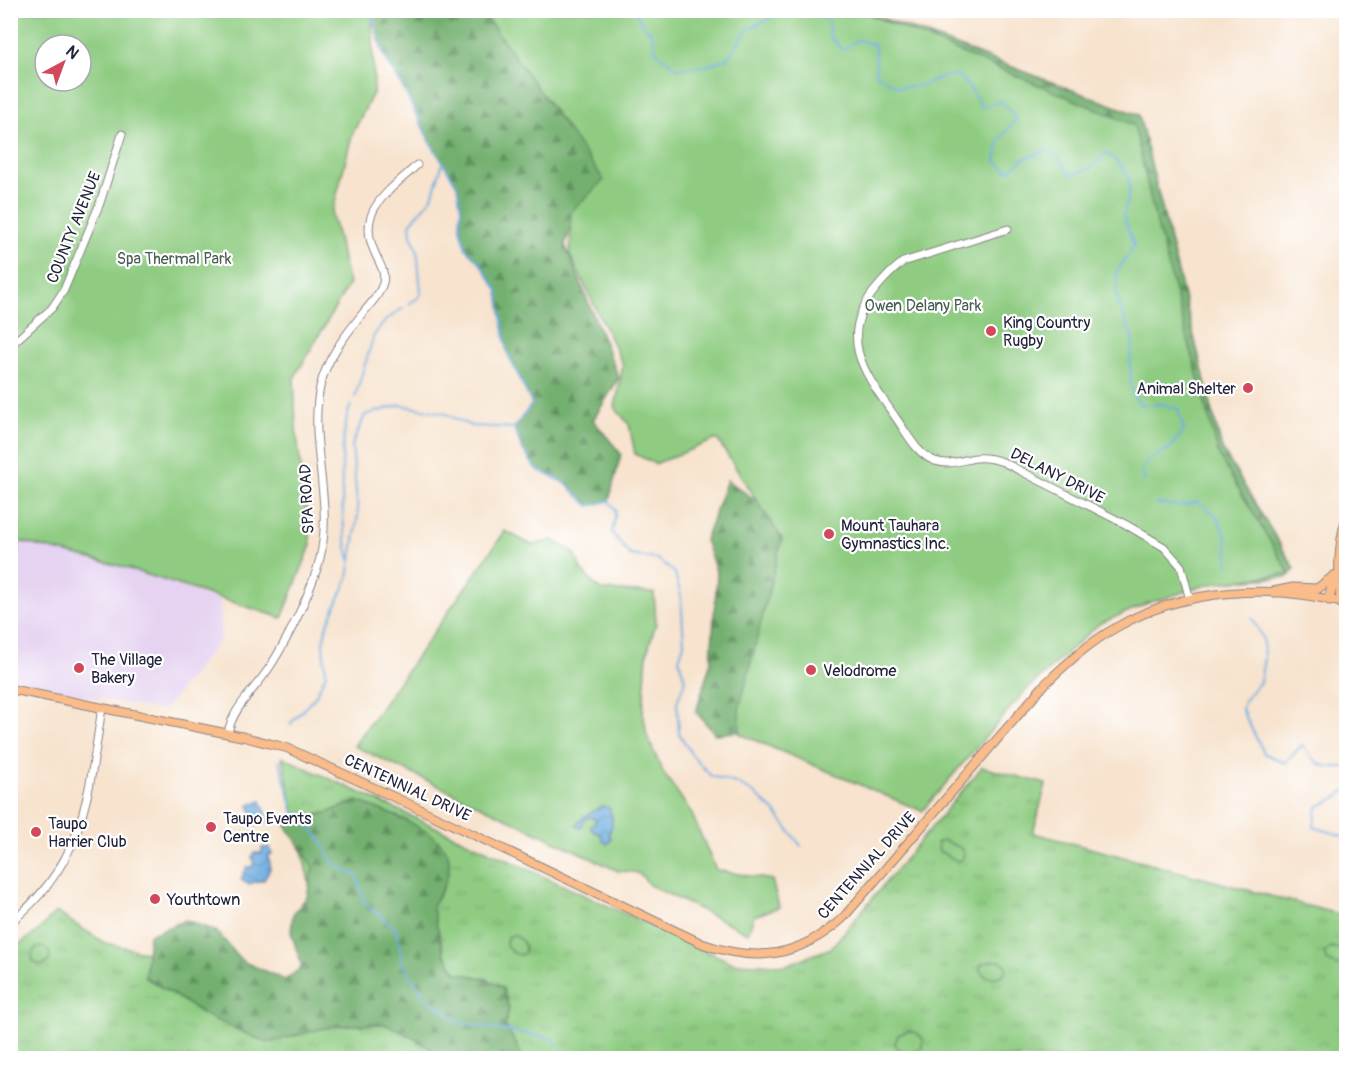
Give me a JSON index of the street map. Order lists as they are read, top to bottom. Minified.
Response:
{"streets":{"main road":["CENTENNIAL DRIVE"],"street":["COUNTY AVENUE","DELANY DRIVE","SPA ROAD"]},"crossings":[["DELANY DRIVE","CENTENNIAL DRIVE"],["SPA ROAD","CENTENNIAL DRIVE"]],"parks":["Spa Thermal Park","Owen Delany Park"],"places":["King Country Rugby","Animal Shelter","Mount Tauhara Gymnastics Inc.","The Village Bakery","Velodrome","Taupo Events Centre","Taupo Harrier Club","Youthtown"],"north":"top right"}
